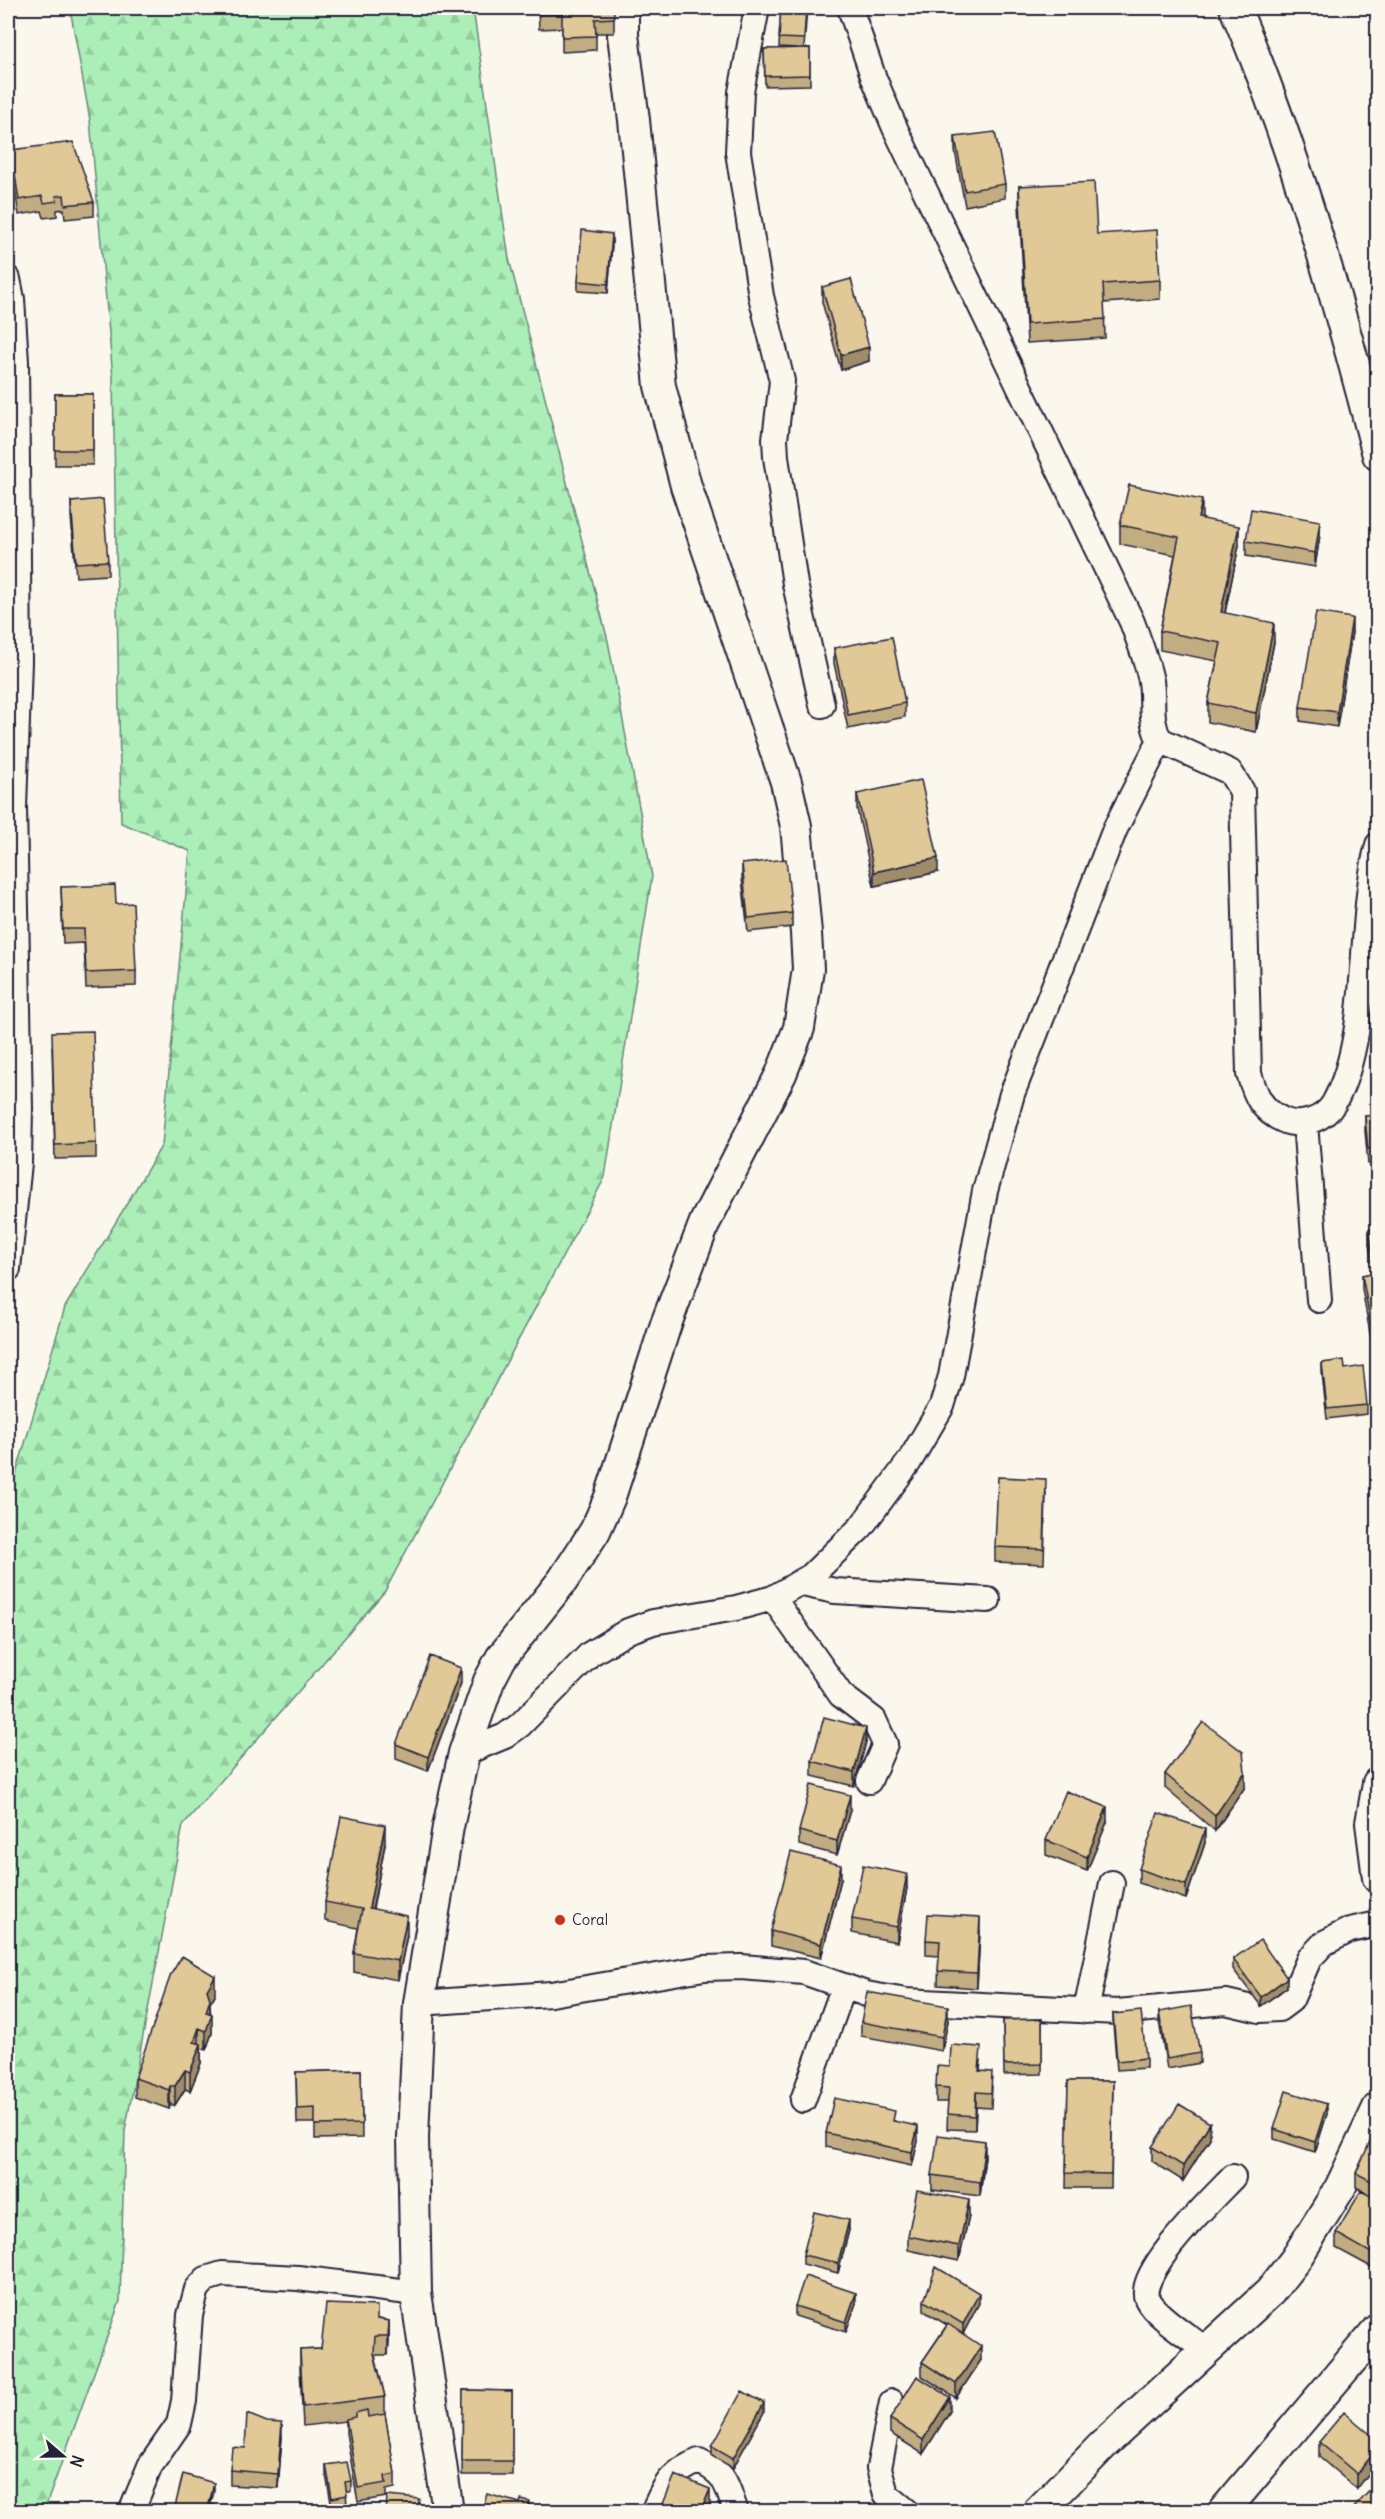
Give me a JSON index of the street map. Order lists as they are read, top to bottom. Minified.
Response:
{"places":["Coral"],"north":"right"}
